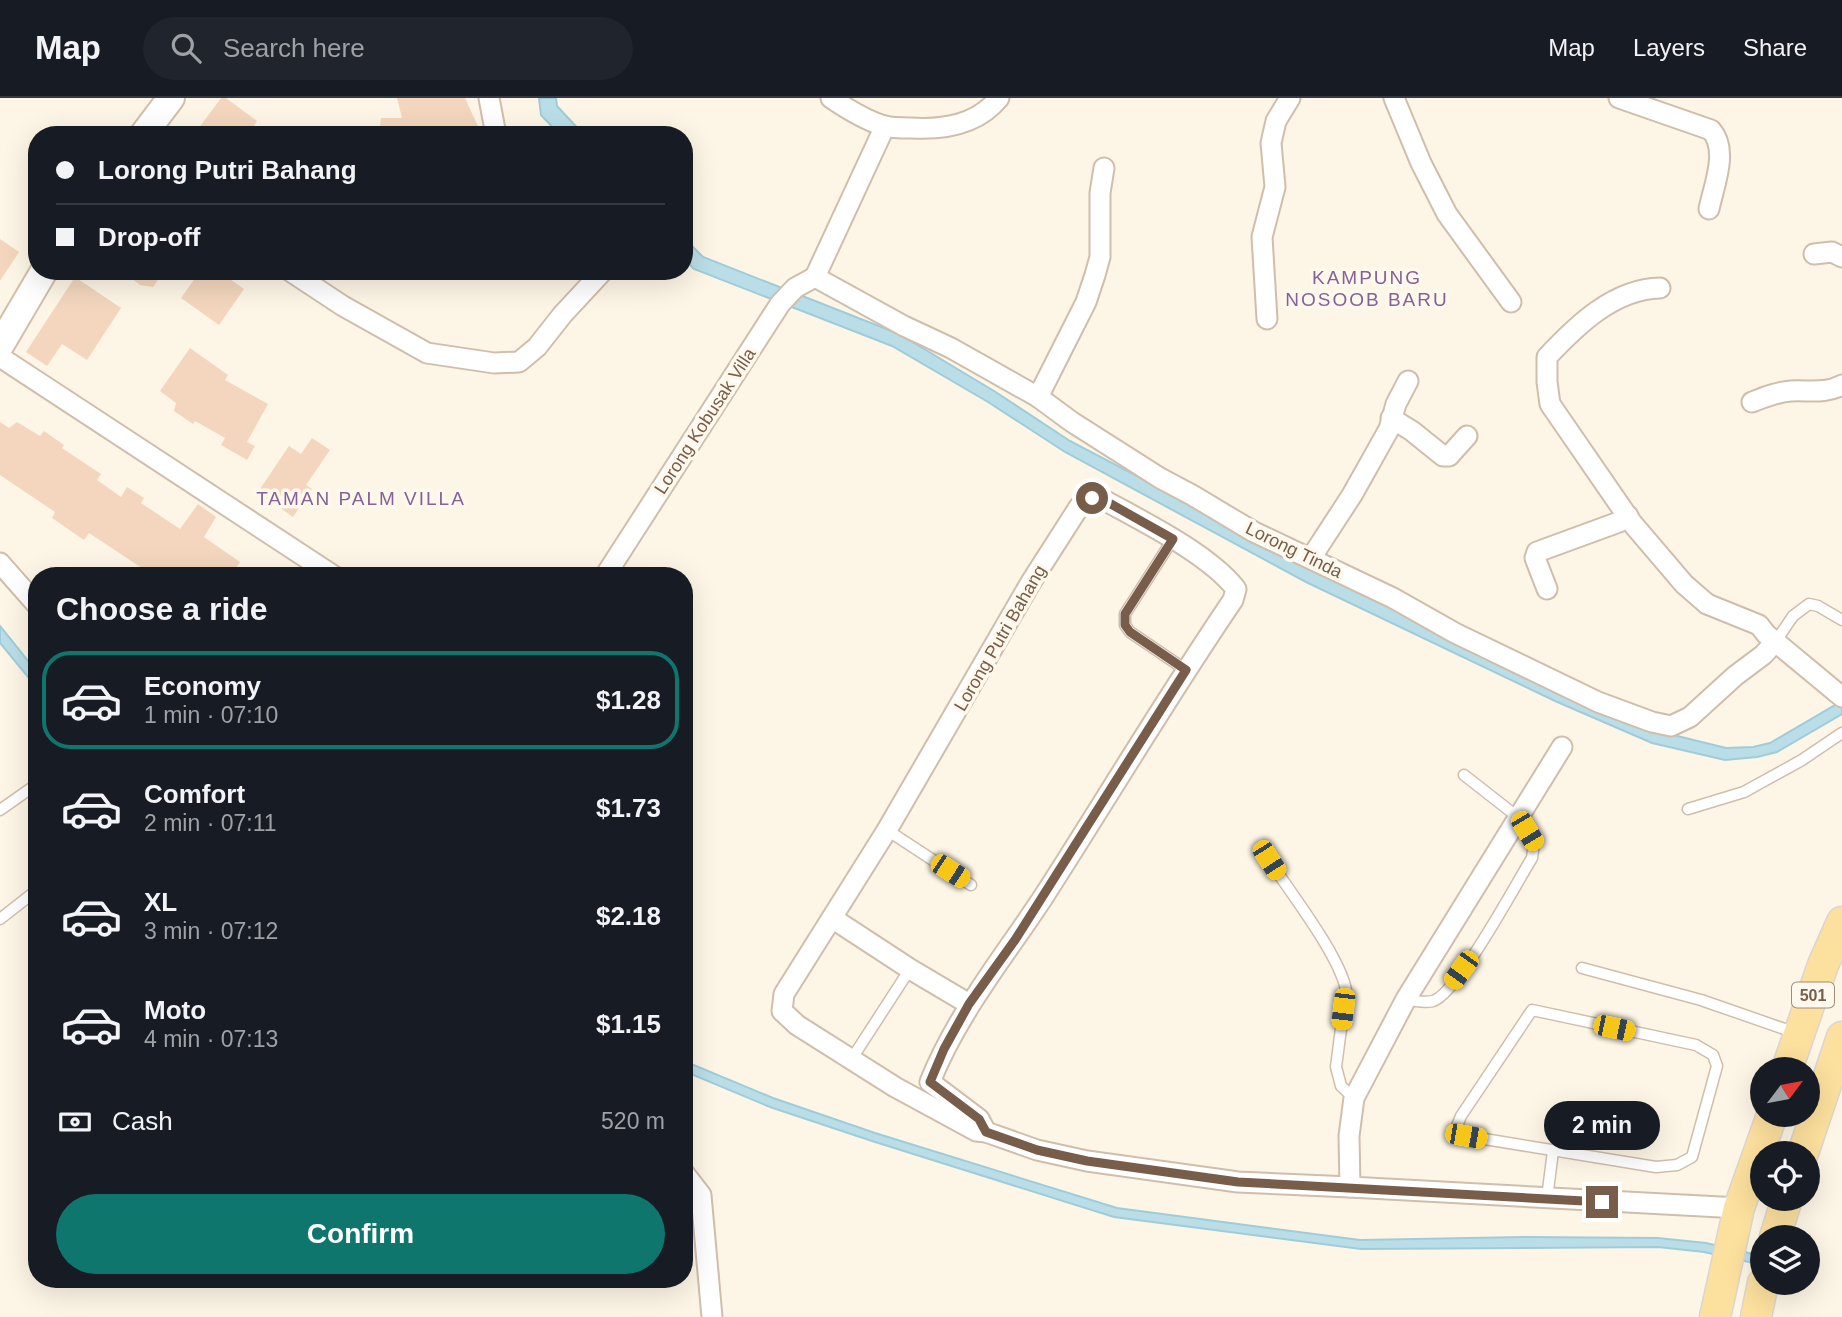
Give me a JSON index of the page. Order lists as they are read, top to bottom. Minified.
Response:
{"streets":{"main road":["501"],"street":["Lorong Kobusak Villa","Lorong Tinda","Lorong Putri Bahang"]},"crossings":[["Lorong Kobusak Villa","Lorong Tinda"]],"districts":["KAMPUNG NOSOOB BARU","TAMAN PALM VILLA"],"north":"top right","page":{"header":"Map","search":"Search here","nav":["Map","Layers","Share"],"banner":["Lorong Putri Bahang","Drop-off"],"heading":"Choose a ride","list":[{"name":"Economy","note":"1 min · 07:10","value":"$1.28"},{"name":"Comfort","note":"2 min · 07:11","value":"$1.73"},{"name":"XL","note":"3 min · 07:12","value":"$2.18"},{"name":"Moto","note":"4 min · 07:13","value":"$1.15"}],"pay":["Cash","520 m"],"bubble":"2 min","buttons":"Confirm"}}
